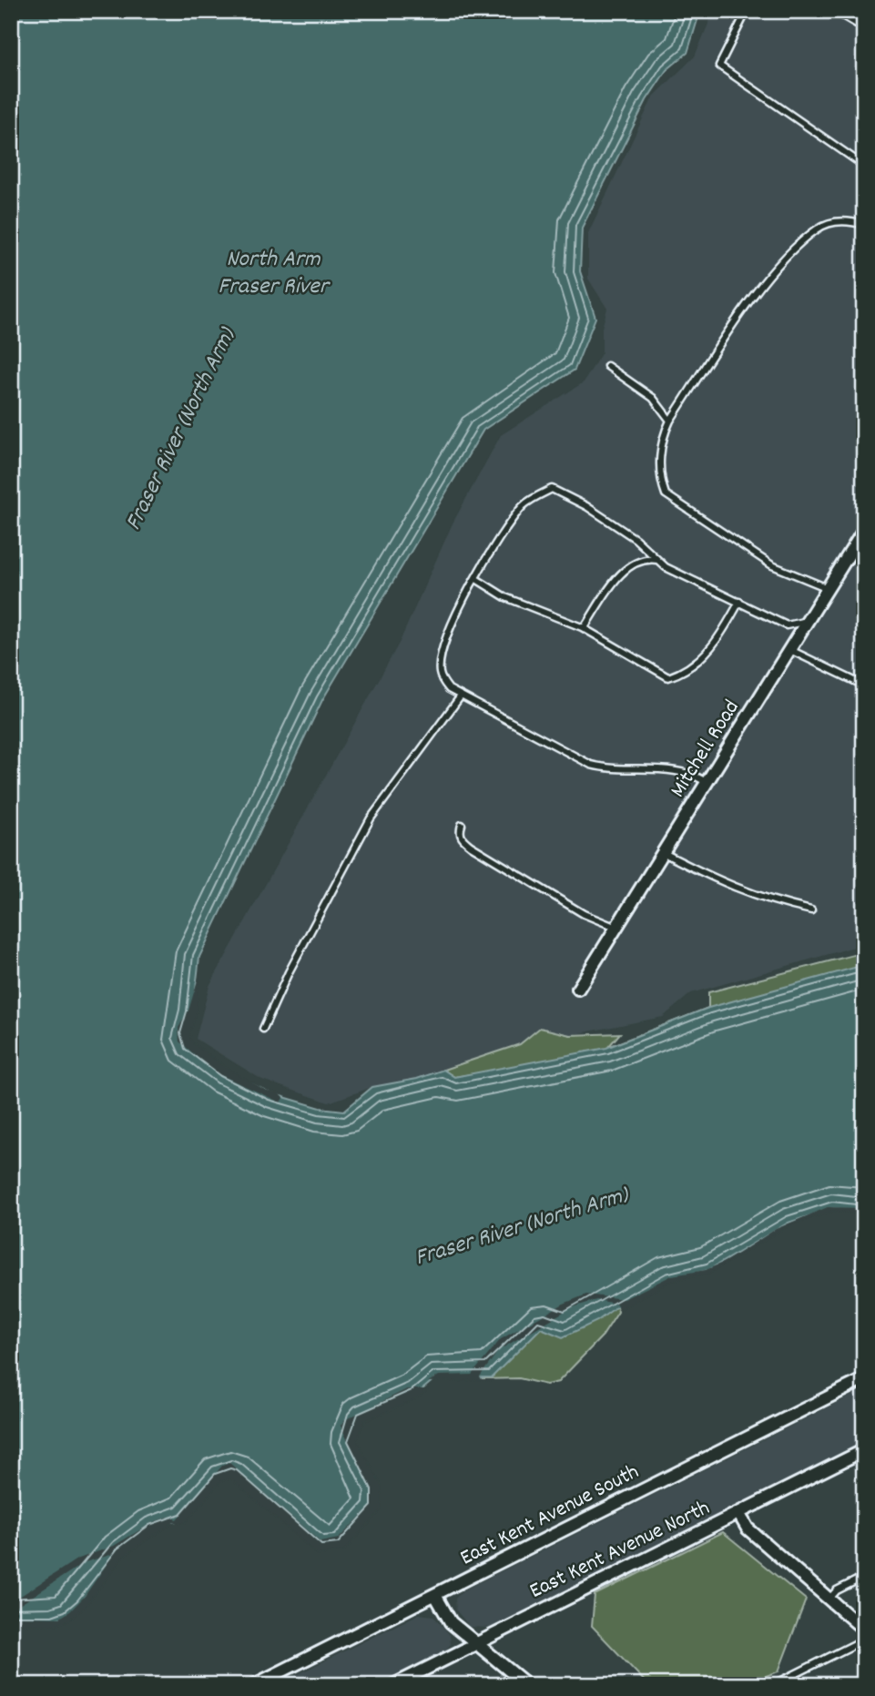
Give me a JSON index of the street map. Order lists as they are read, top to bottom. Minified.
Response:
{"streets":{"street":["Mitchell Road","East Kent Avenue South","East Kent Avenue North"]},"water":["North Arm Fraser River","Fraser River (North Arm)"]}
